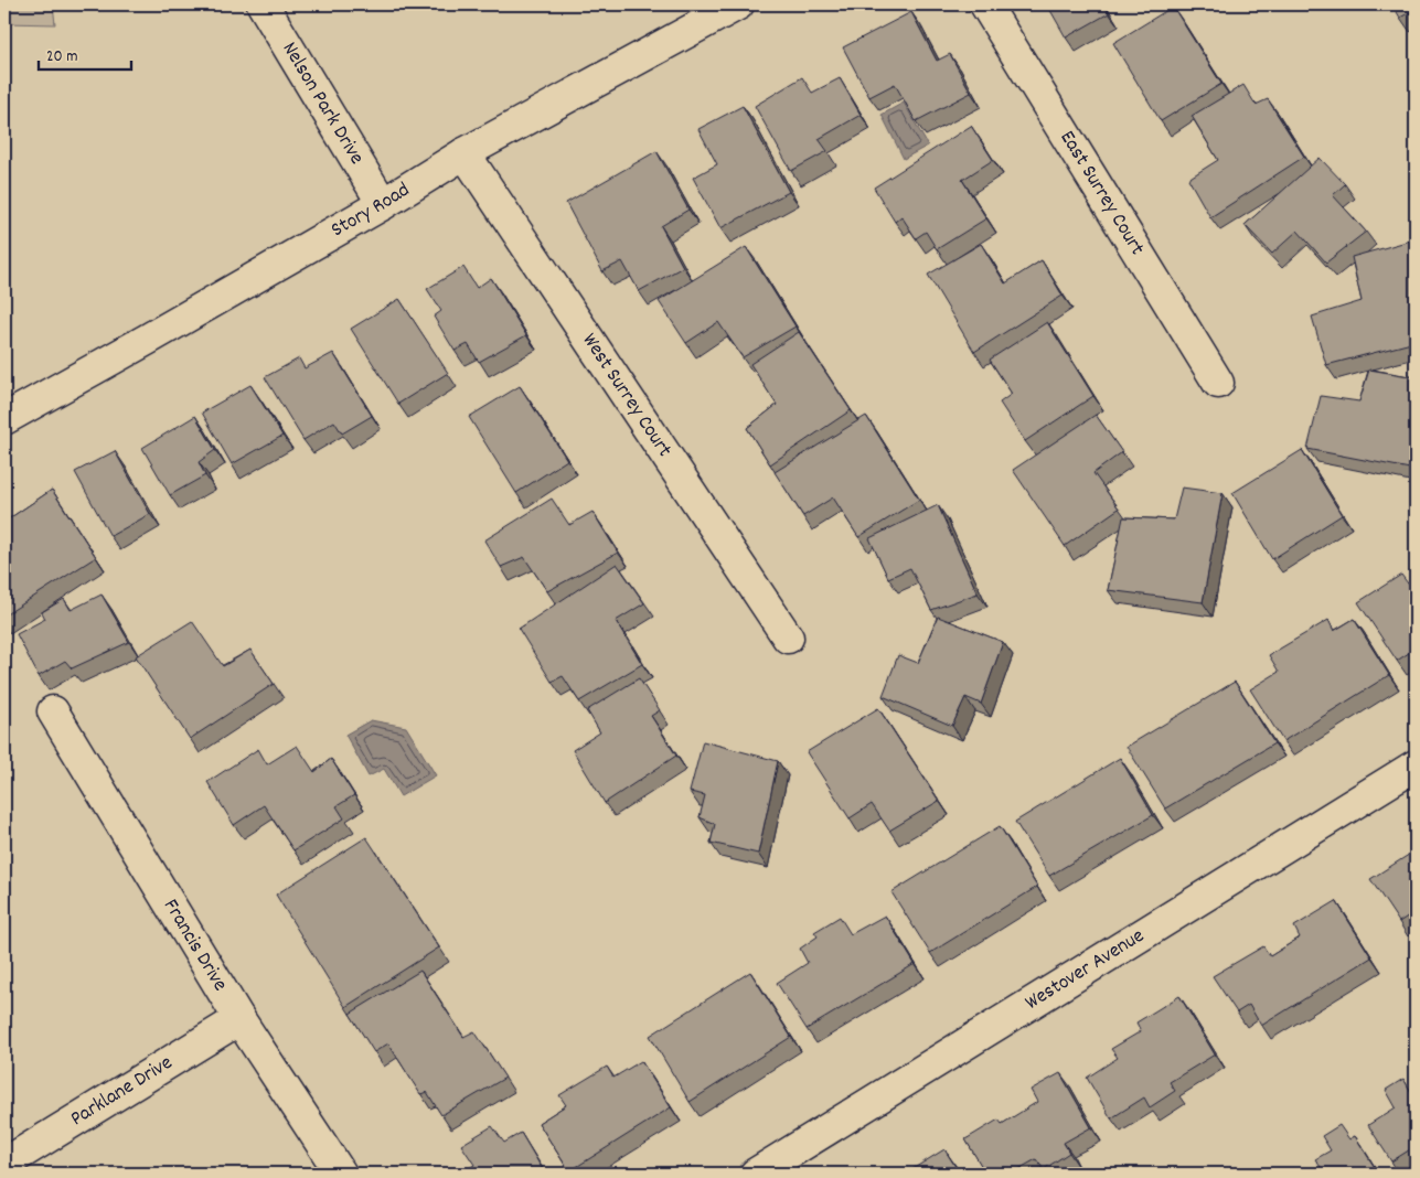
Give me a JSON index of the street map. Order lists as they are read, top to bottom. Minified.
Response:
{"streets":{"street":["Nelson Park Drive","East Surrey Court","Story Road","West Surrey Court","Francis Drive","Westover Avenue","Parklane Drive"]},"crossings":[["Nelson Park Drive","Story Road"],["Story Road","West Surrey Court"],["Francis Drive","Parklane Drive"]],"scale_bar":"20 m"}
